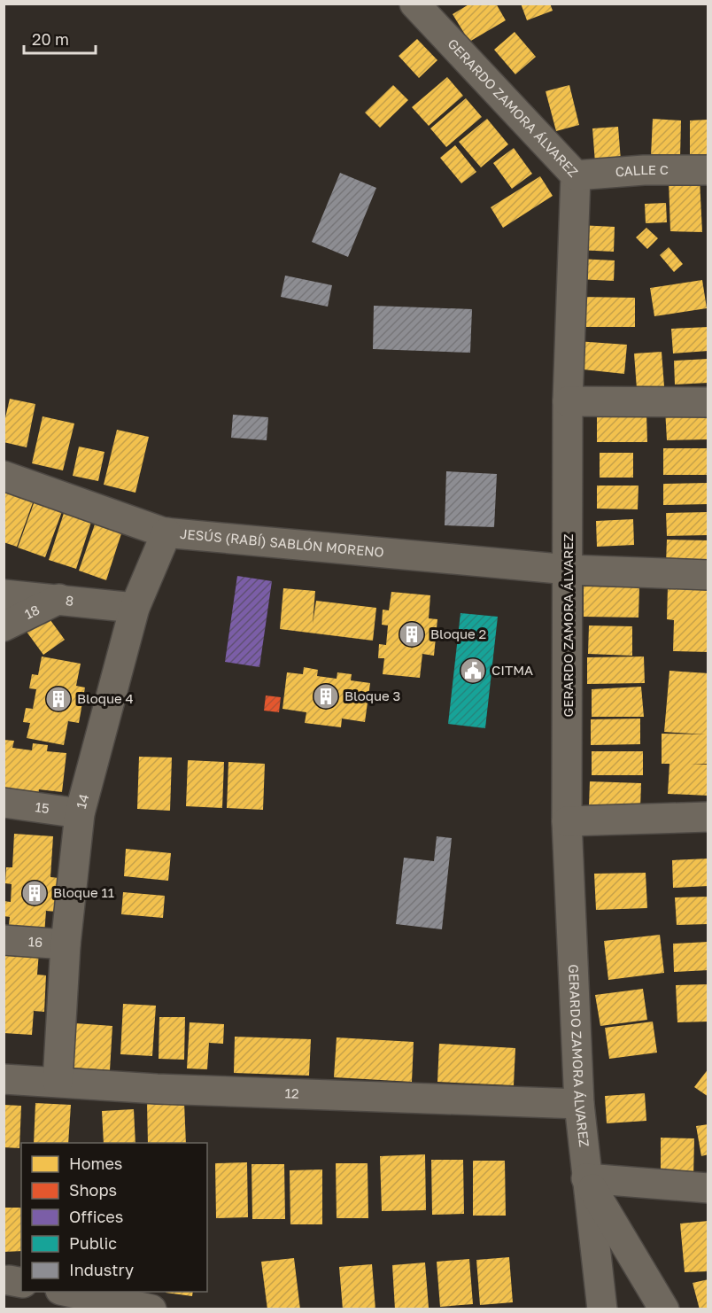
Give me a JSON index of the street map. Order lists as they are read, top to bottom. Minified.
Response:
{"streets":{"street":["GERARDO ZAMORA ÁLVAREZ","CALLE C","JESÚS (RABÍ) SABLÓN MORENO","8","18","14","15","16","12"]},"crossings":[["GERARDO ZAMORA ÁLVAREZ","CALLE C"],["GERARDO ZAMORA ÁLVAREZ","JESÚS (RABÍ) SABLÓN MORENO"],["GERARDO ZAMORA ÁLVAREZ","12"],["JESÚS (RABÍ) SABLÓN MORENO","14"],["8","18"],["8","14"],["14","15"],["14","16"],["14","12"]],"places":{"building":["Bloque 2","Bloque 3","Bloque 4","Bloque 11"],"public building":["CITMA"]},"legend":["Homes","Shops","Offices","Public","Industry"],"scale_bar":"20 m"}
